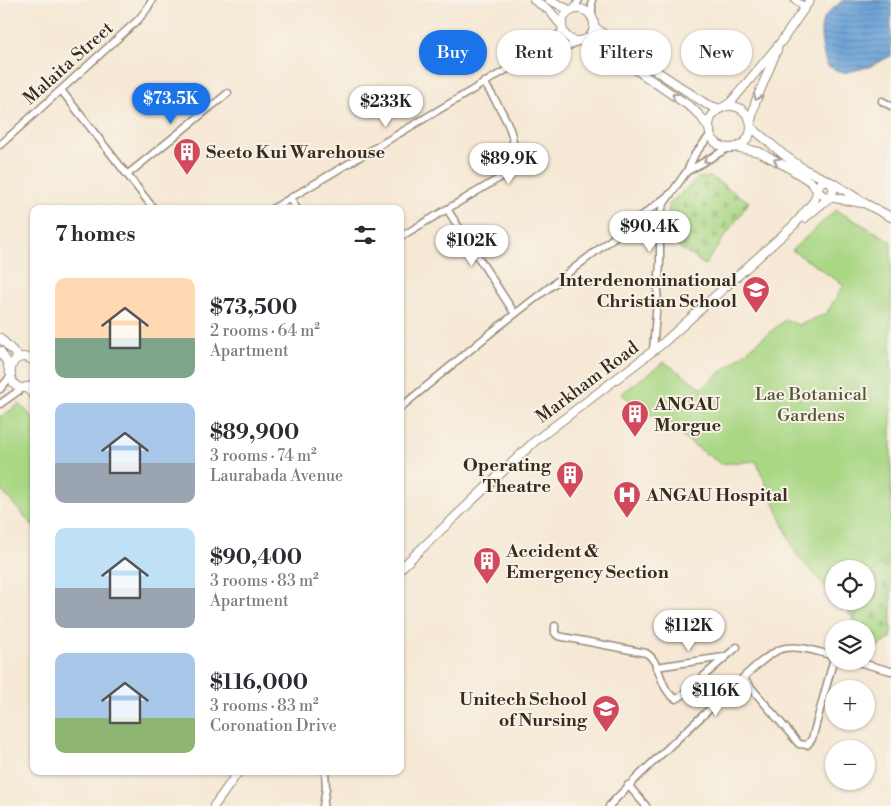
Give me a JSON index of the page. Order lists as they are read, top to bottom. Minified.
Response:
{"streets":{"main road":["Markham Road"],"street":["Malaita Street"]},"parks":["Lae Botanical Gardens"],"places":{"building":["Seeto Kui Warehouse","ANGAU Morgue","Operating Theatre","Accident & Emergency Section"],"school or university":["Interdenominational Christian School","Unitech School of Nursing"],"hospital":["ANGAU Hospital"]},"page":{"chip":["Buy","Rent","Filters","New"],"price":["$73.5K","$233K","$89.9K","$90.4K","$102K","$112K","$116K"],"heading":"7 homes","list":[{"name":"$73,500","note":"2 rooms · 64 m² · Apartment"},{"name":"$89,900","note":"3 rooms · 74 m² · Laurabada Avenue"},{"name":"$90,400","note":"3 rooms · 83 m² · Apartment"},{"name":"$116,000","note":"3 rooms · 83 m² · Coronation Drive"}],"map_buttons":["+","−"]}}
